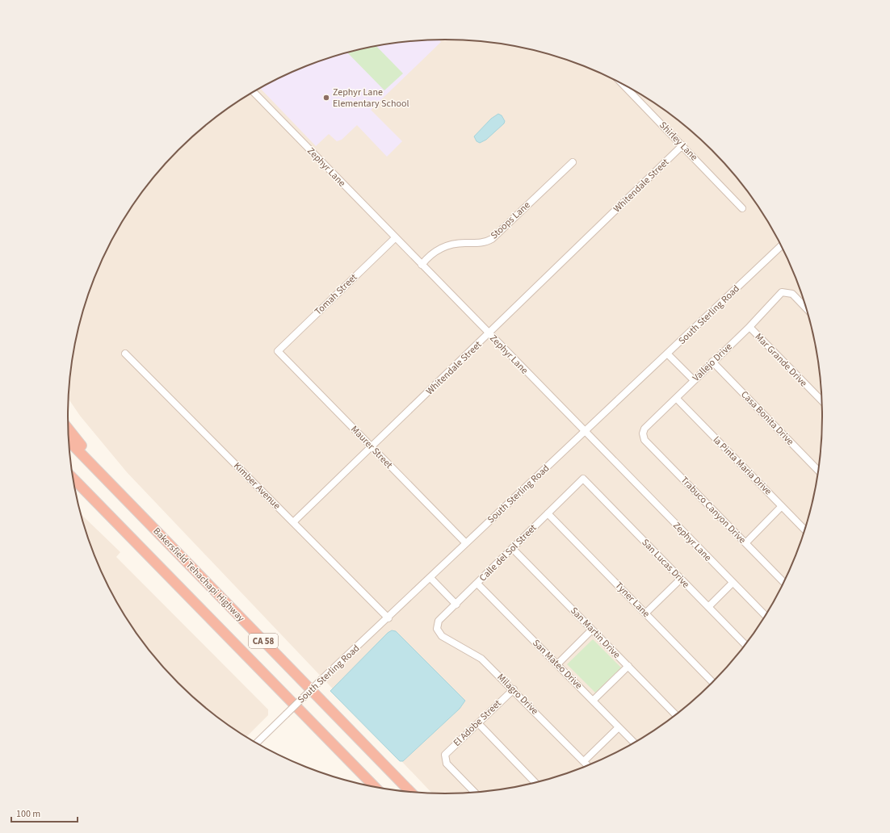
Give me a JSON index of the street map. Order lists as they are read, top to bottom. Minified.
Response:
{"streets":{"highway":["Bakersfield Tehachapi Highway","CA 58"],"street":["Shirley Lane","Zephyr Lane","Whitendale Street","Stoops Lane","Tomah Street","South Sterling Road","Mar Grande Drive","Vallejo Drive","Casa Bonita Drive","Maurer Street","la Pinta Maria Drive","Kimber Avenue","Trabuco Canyon Drive","Calle del Sol Street","San Lucas Drive","Tyner Lane","San Martin Drive","San Mateo Drive","Milagro Drive","El Adobe Street"]},"crossings":[["Shirley Lane","Whitendale Street"],["Zephyr Lane","Whitendale Street"],["Zephyr Lane","Stoops Lane"],["Zephyr Lane","Tomah Street"],["Zephyr Lane","South Sterling Road"],["Whitendale Street","Maurer Street"],["Whitendale Street","Kimber Avenue"],["Tomah Street","Maurer Street"],["South Sterling Road","Maurer Street"],["South Sterling Road","Kimber Avenue"],["Mar Grande Drive","Vallejo Drive"],["Vallejo Drive","Casa Bonita Drive"],["Vallejo Drive","la Pinta Maria Drive"],["Vallejo Drive","Trabuco Canyon Drive"],["Calle del Sol Street","San Lucas Drive"],["Calle del Sol Street","Tyner Lane"],["Calle del Sol Street","San Martin Drive"],["Calle del Sol Street","San Mateo Drive"],["Calle del Sol Street","Milagro Drive"],["Milagro Drive","El Adobe Street"]],"places":["Zephyr Lane Elementary School"],"scale_bar":"100 m"}
